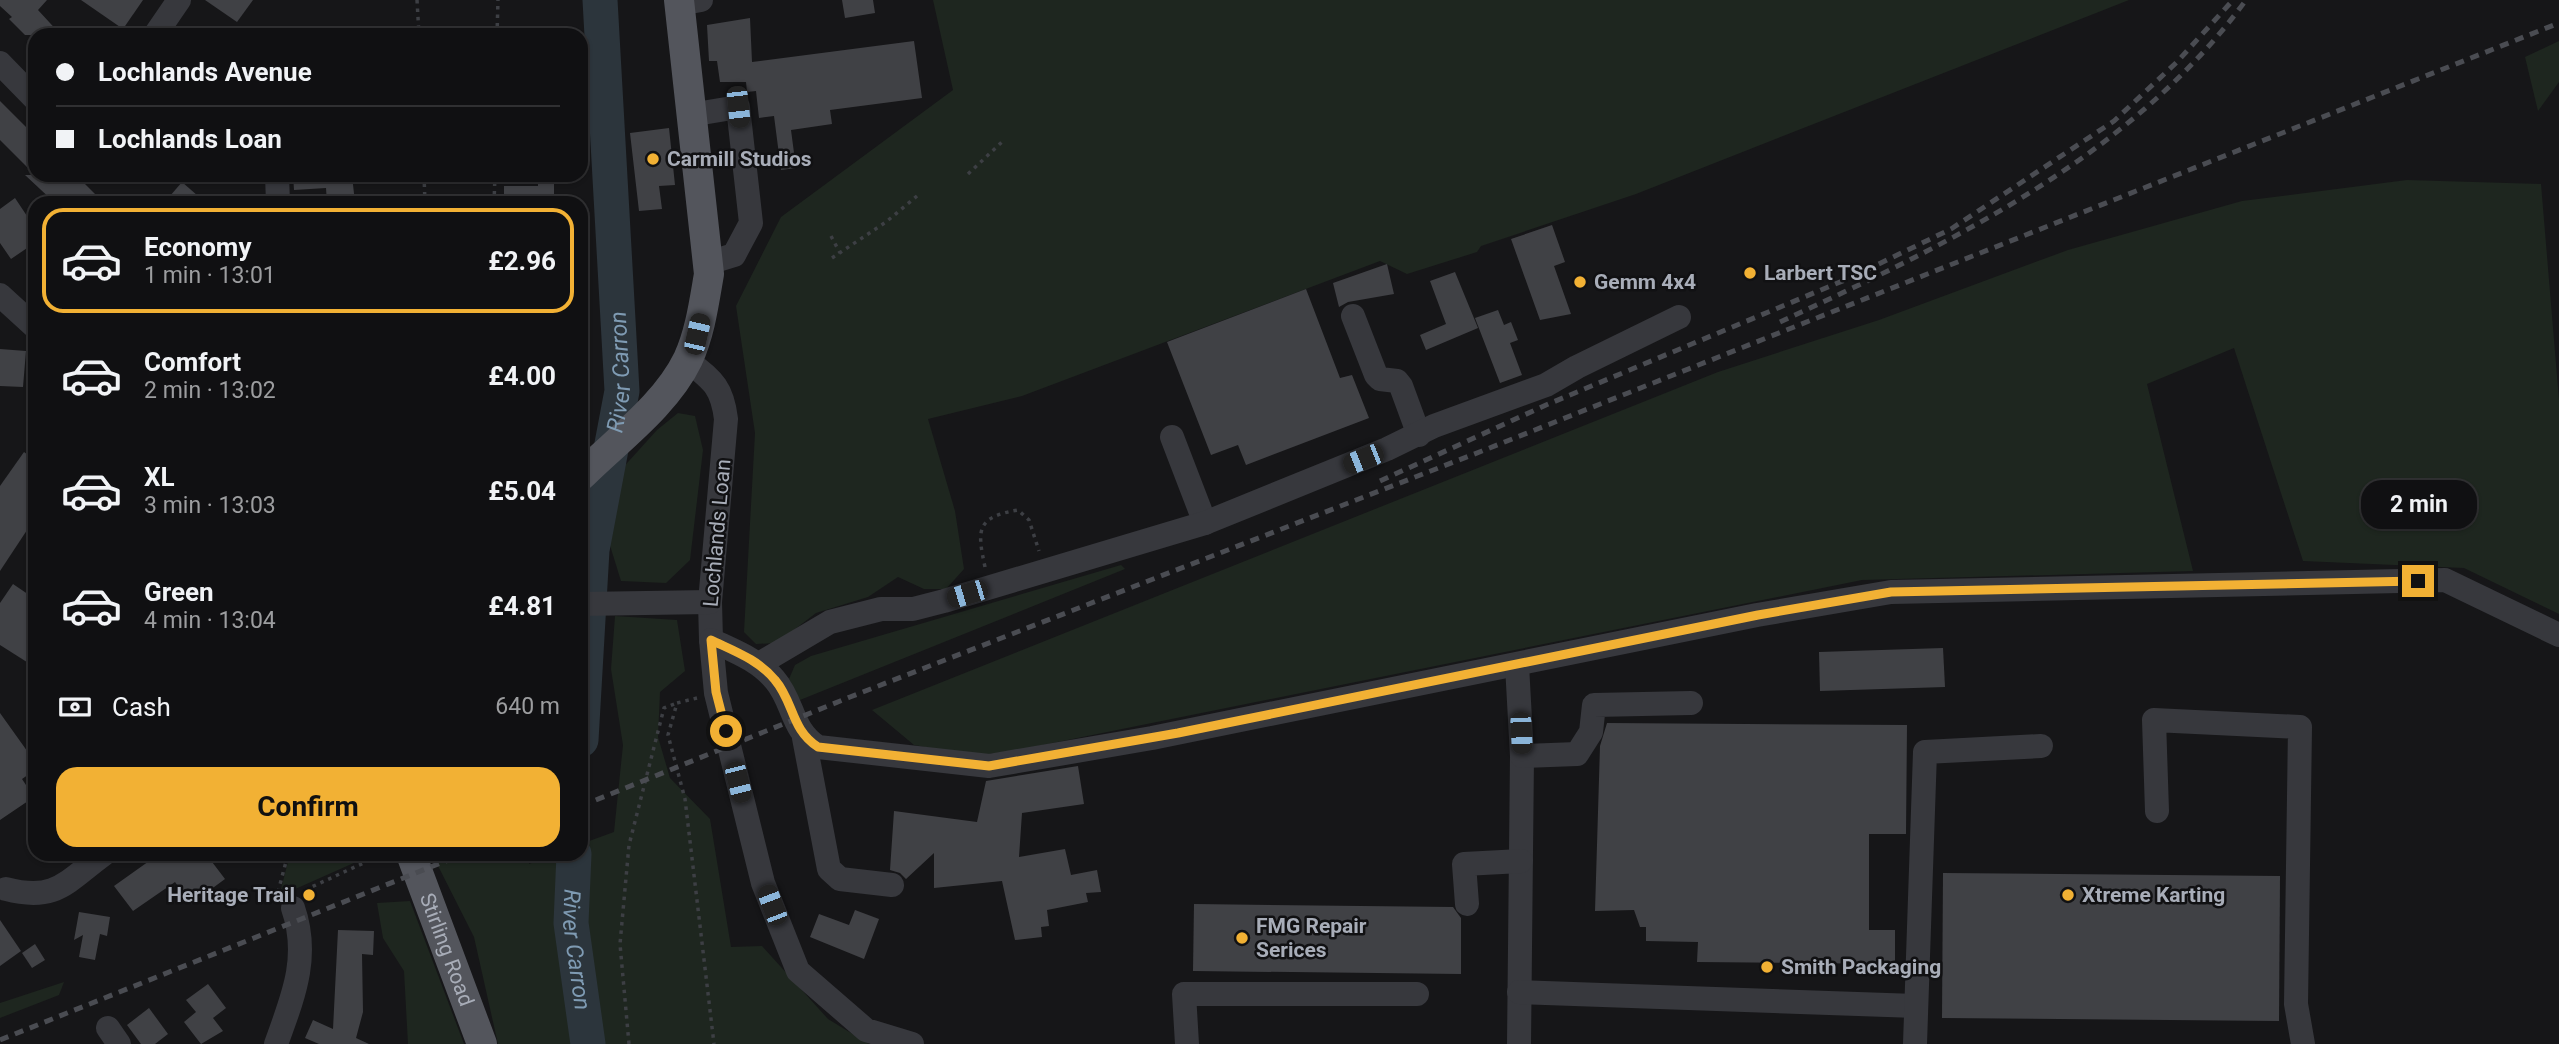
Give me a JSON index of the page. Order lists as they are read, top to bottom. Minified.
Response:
{"streets":{"main road":["Stirling Road"],"street":["Lochlands Loan"]},"water":["River Carron"],"places":["Carmill Studios","Larbert TSC","Gemm 4x4","Heritage Trail","Xtreme Karting","FMG Repair Serices","Smith Packaging"],"page":{"banner":["Lochlands Avenue","Lochlands Loan"],"list":[{"name":"Economy","note":"1 min · 13:01","value":"£2.96"},{"name":"Comfort","note":"2 min · 13:02","value":"£4.00"},{"name":"XL","note":"3 min · 13:03","value":"£5.04"},{"name":"Green","note":"4 min · 13:04","value":"£4.81"}],"bubble":"2 min","pay":["Cash","640 m"],"buttons":"Confirm"}}
